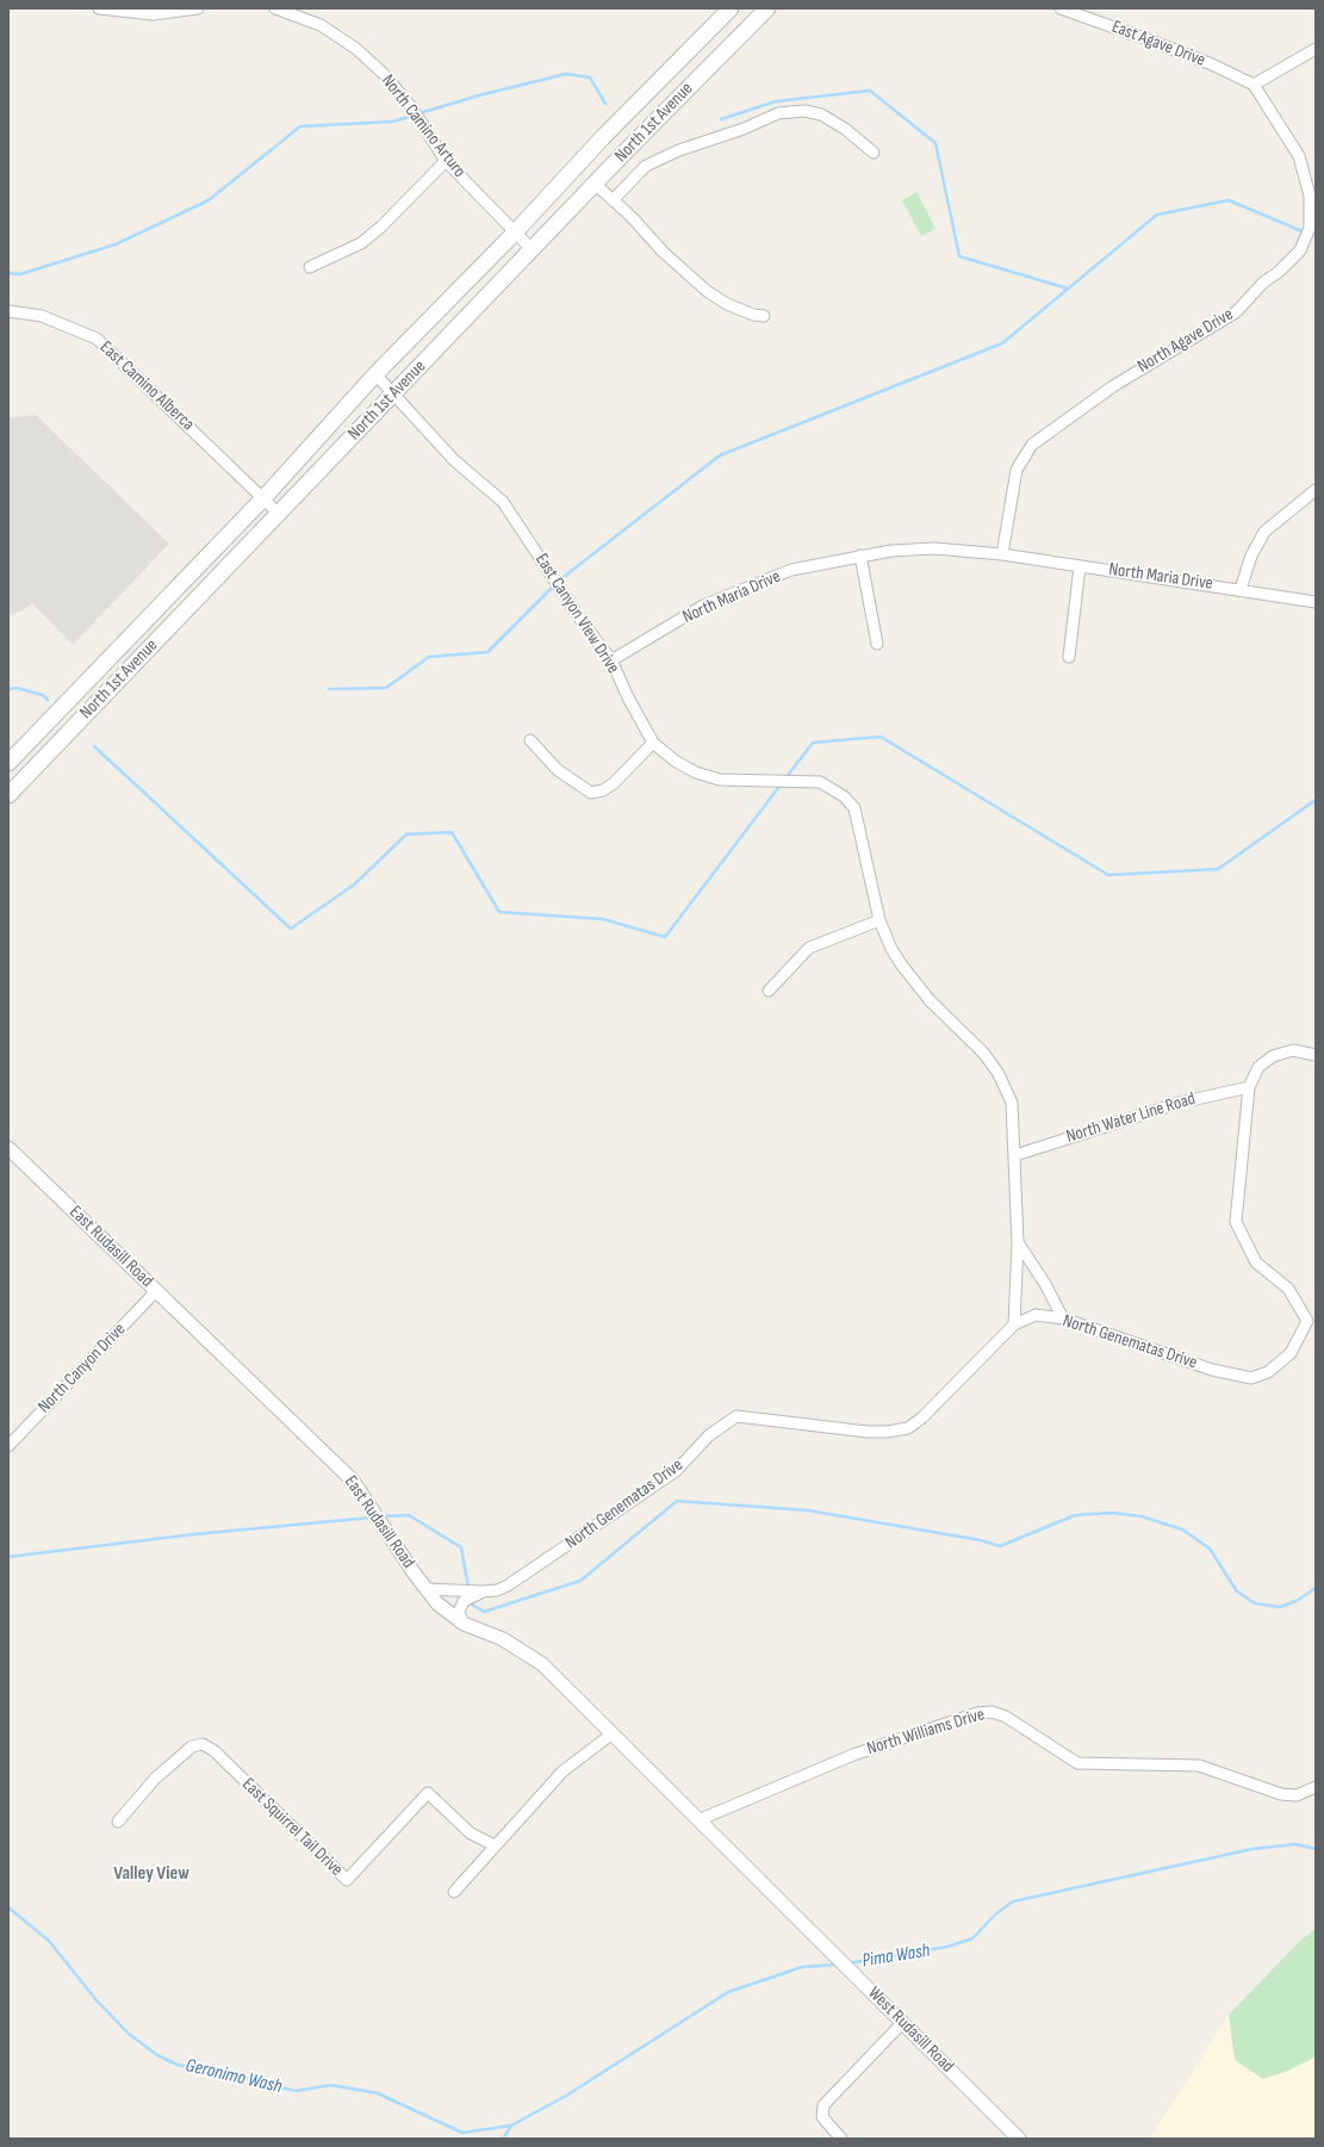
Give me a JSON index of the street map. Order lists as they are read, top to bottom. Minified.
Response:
{"streets":{"main road":["North 1st Avenue"],"street":["East Agave Drive","North Camino Arturo","North Agave Drive","East Camino Alberca","North Maria Drive","East Canyon View Drive","North Water Line Road","East Rudasill Road","North Genematas Drive","North Canyon Drive","North Williams Drive","East Squirrel Tail Drive","West Rudasill Road"]},"crossings":[["East Agave Drive","North Agave Drive"],["North 1st Avenue","North Camino Arturo"],["North 1st Avenue","East Camino Alberca"],["North 1st Avenue","East Canyon View Drive"],["North Agave Drive","North Maria Drive"],["North Maria Drive","East Canyon View Drive"],["East Canyon View Drive","North Water Line Road"],["East Canyon View Drive","North Genematas Drive"],["North Water Line Road","North Genematas Drive"],["East Rudasill Road","North Genematas Drive"],["East Rudasill Road","North Canyon Drive"],["East Rudasill Road","North Williams Drive"],["East Rudasill Road","West Rudasill Road"],["North Williams Drive","West Rudasill Road"]],"districts":["Valley View"],"water":["Pima Wash","Geronimo Wash"]}
